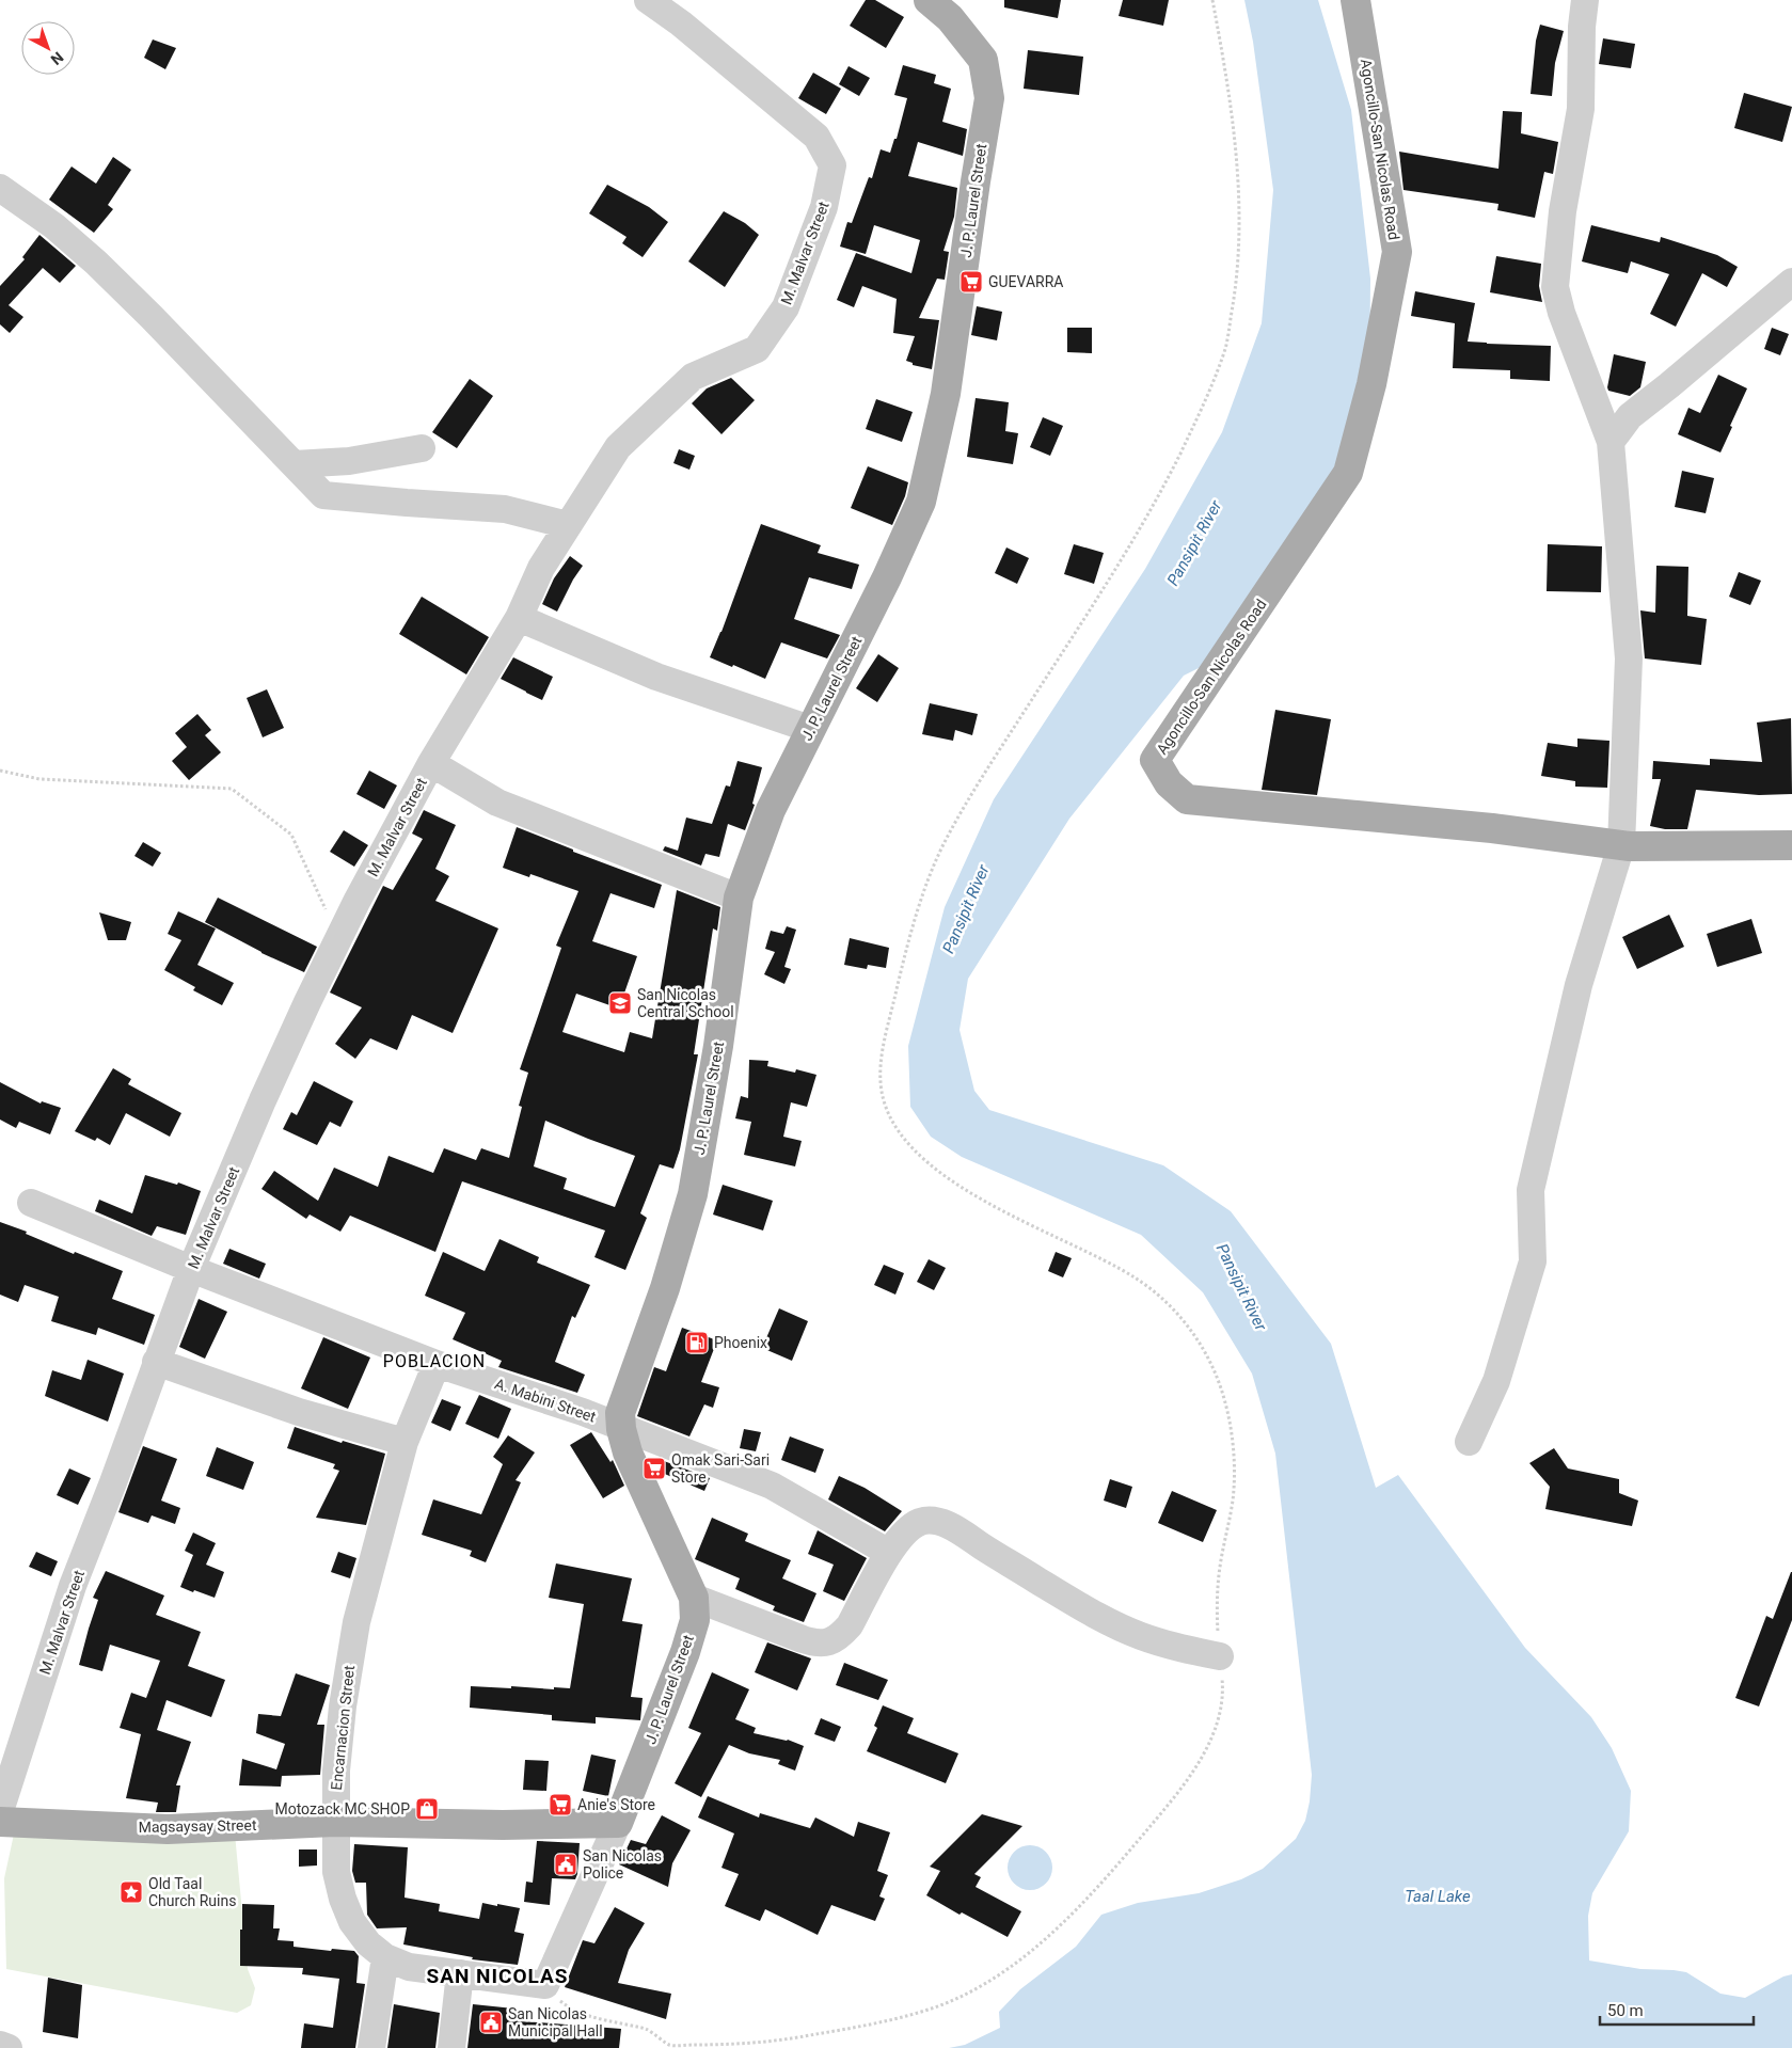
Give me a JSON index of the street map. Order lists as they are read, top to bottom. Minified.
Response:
{"streets":{"main road":["Agoncillo-San Nicolas Road","J. P. Laurel Street","Magsaysay Street"],"street":["M. Malvar Street","A. Mabini Street","Encarnacion Street"]},"crossings":[["J. P. Laurel Street","A. Mabini Street"],["J. P. Laurel Street","Encarnacion Street"],["J. P. Laurel Street","Magsaysay Street"],["M. Malvar Street","A. Mabini Street"],["A. Mabini Street","Encarnacion Street"],["Encarnacion Street","Magsaysay Street"]],"districts":["POBLACION","SAN NICOLAS"],"water":["Pansipit River","Taal Lake"],"places":{"supermarket":["GUEVARRA","Omak Sari-Sari Store","Anie's Store"],"school or university":["San Nicolas Central School"],"fuel station":["Phoenix"],"shop":["Motozack MC SHOP"],"public building":["San Nicolas Police","San Nicolas Municipal Hall"],"place":["Old Taal Church Ruins"]},"scale_bar":"50 m","north":"bottom right"}
